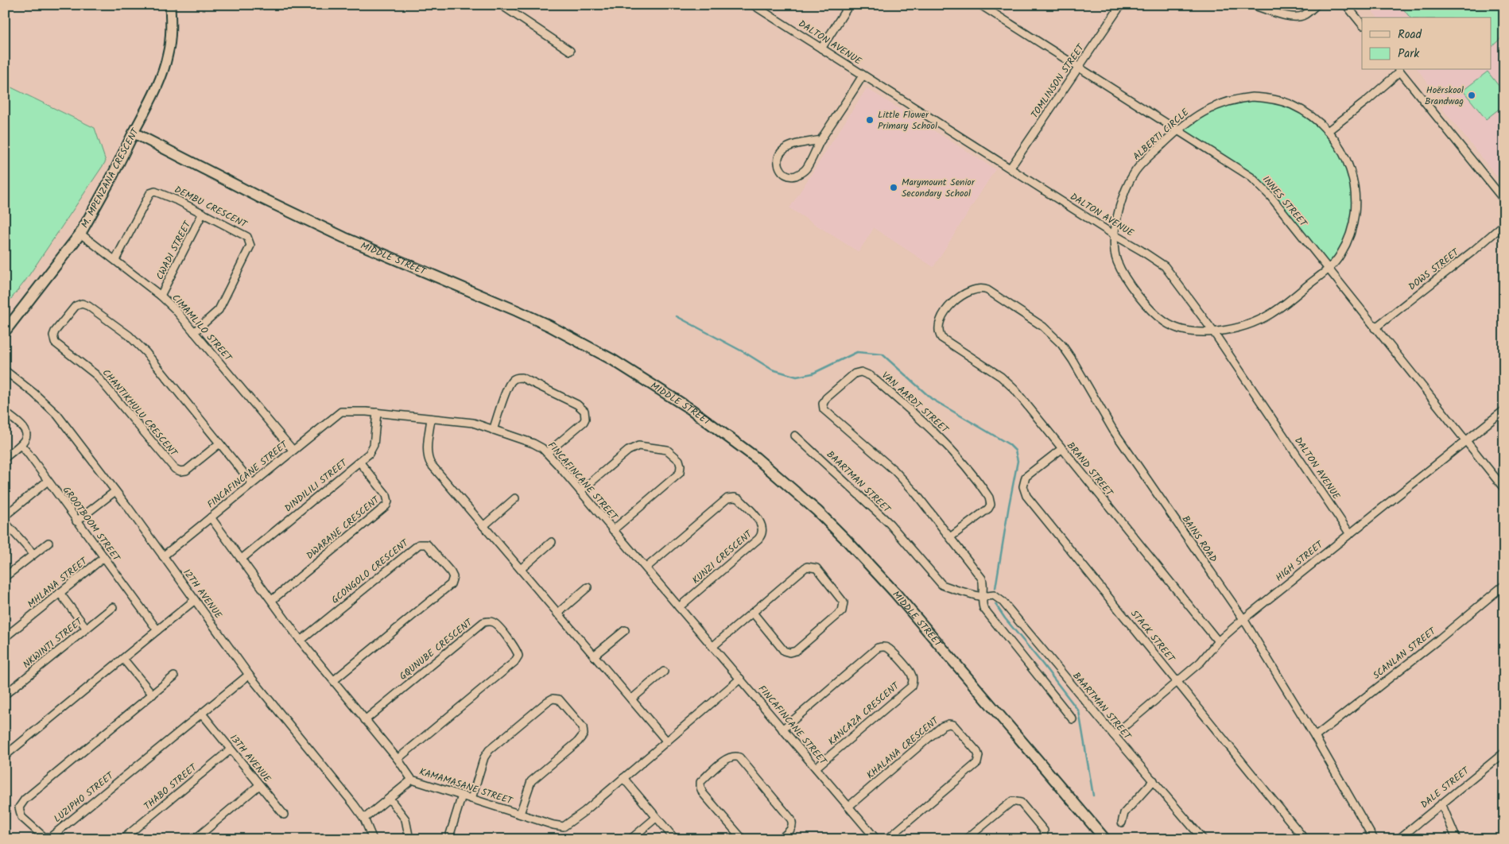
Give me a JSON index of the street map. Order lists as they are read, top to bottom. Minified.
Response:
{"streets":{"main road":["M. MPENZANA CRESCENT","MIDDLE STREET"],"street":["DALTON AVENUE","TOMLINSON STREET","ALBERTI CIRCLE","INNES STREET","DEMBU CRESCENT","CWADI STREET","DOWS STREET","CIMAMLILO STREET","VAN AARDT STREET","CHANTIKHULU CRESCENT","BRAND STREET","FINCAFINCANE STREET","BAARTMAN STREET","DINDILILI STREET","GROOTBOOM STREET","DWARANE CRESCENT","BAINS ROAD","KUNZI CRESCENT","HIGH STREET","GCONGOLO CRESCENT","MHLANA STREET","12TH AVENUE","STACK STREET","NKWINTI STREET","GQUNUBE CRESCENT","SCANLAN STREET","KANCAZA CRESCENT","KHALANA CRESCENT","13TH AVENUE","KAMAMASANE STREET","THABO STREET","DALE STREET","LUZIPHO STREET"]},"crossings":[["DALTON AVENUE","TOMLINSON STREET"],["DALTON AVENUE","ALBERTI CIRCLE"],["DALTON AVENUE","HIGH STREET"],["TOMLINSON STREET","INNES STREET"],["ALBERTI CIRCLE","INNES STREET"],["M. MPENZANA CRESCENT","MIDDLE STREET"],["M. MPENZANA CRESCENT","CIMAMLILO STREET"],["INNES STREET","DOWS STREET"],["INNES STREET","HIGH STREET"],["DEMBU CRESCENT","CWADI STREET"],["DEMBU CRESCENT","CIMAMLILO STREET"],["CWADI STREET","CIMAMLILO STREET"],["CIMAMLILO STREET","FINCAFINCANE STREET"],["VAN AARDT STREET","BAARTMAN STREET"],["CHANTIKHULU CRESCENT","FINCAFINCANE STREET"],["BRAND STREET","BAINS ROAD"],["BRAND STREET","HIGH STREET"],["BRAND STREET","STACK STREET"],["FINCAFINCANE STREET","DINDILILI STREET"],["FINCAFINCANE STREET","KUNZI CRESCENT"],["FINCAFINCANE STREET","12TH AVENUE"],["FINCAFINCANE STREET","KANCAZA CRESCENT"],["FINCAFINCANE STREET","KHALANA CRESCENT"],["FINCAFINCANE STREET","KAMAMASANE STREET"],["BAARTMAN STREET","HIGH STREET"],["DINDILILI STREET","DWARANE CRESCENT"],["DINDILILI STREET","KAMAMASANE STREET"],["GROOTBOOM STREET","MHLANA STREET"],["DWARANE CRESCENT","KAMAMASANE STREET"],["BAINS ROAD","HIGH STREET"],["BAINS ROAD","SCANLAN STREET"],["HIGH STREET","STACK STREET"],["GCONGOLO CRESCENT","KAMAMASANE STREET"],["12TH AVENUE","LUZIPHO STREET"],["GQUNUBE CRESCENT","KAMAMASANE STREET"],["13TH AVENUE","THABO STREET"],["13TH AVENUE","LUZIPHO STREET"]],"places":["Hoërskool Brandwag","Little Flower Primary School","Marymount Senior Secondary School"],"legend":["Road","Park"]}
